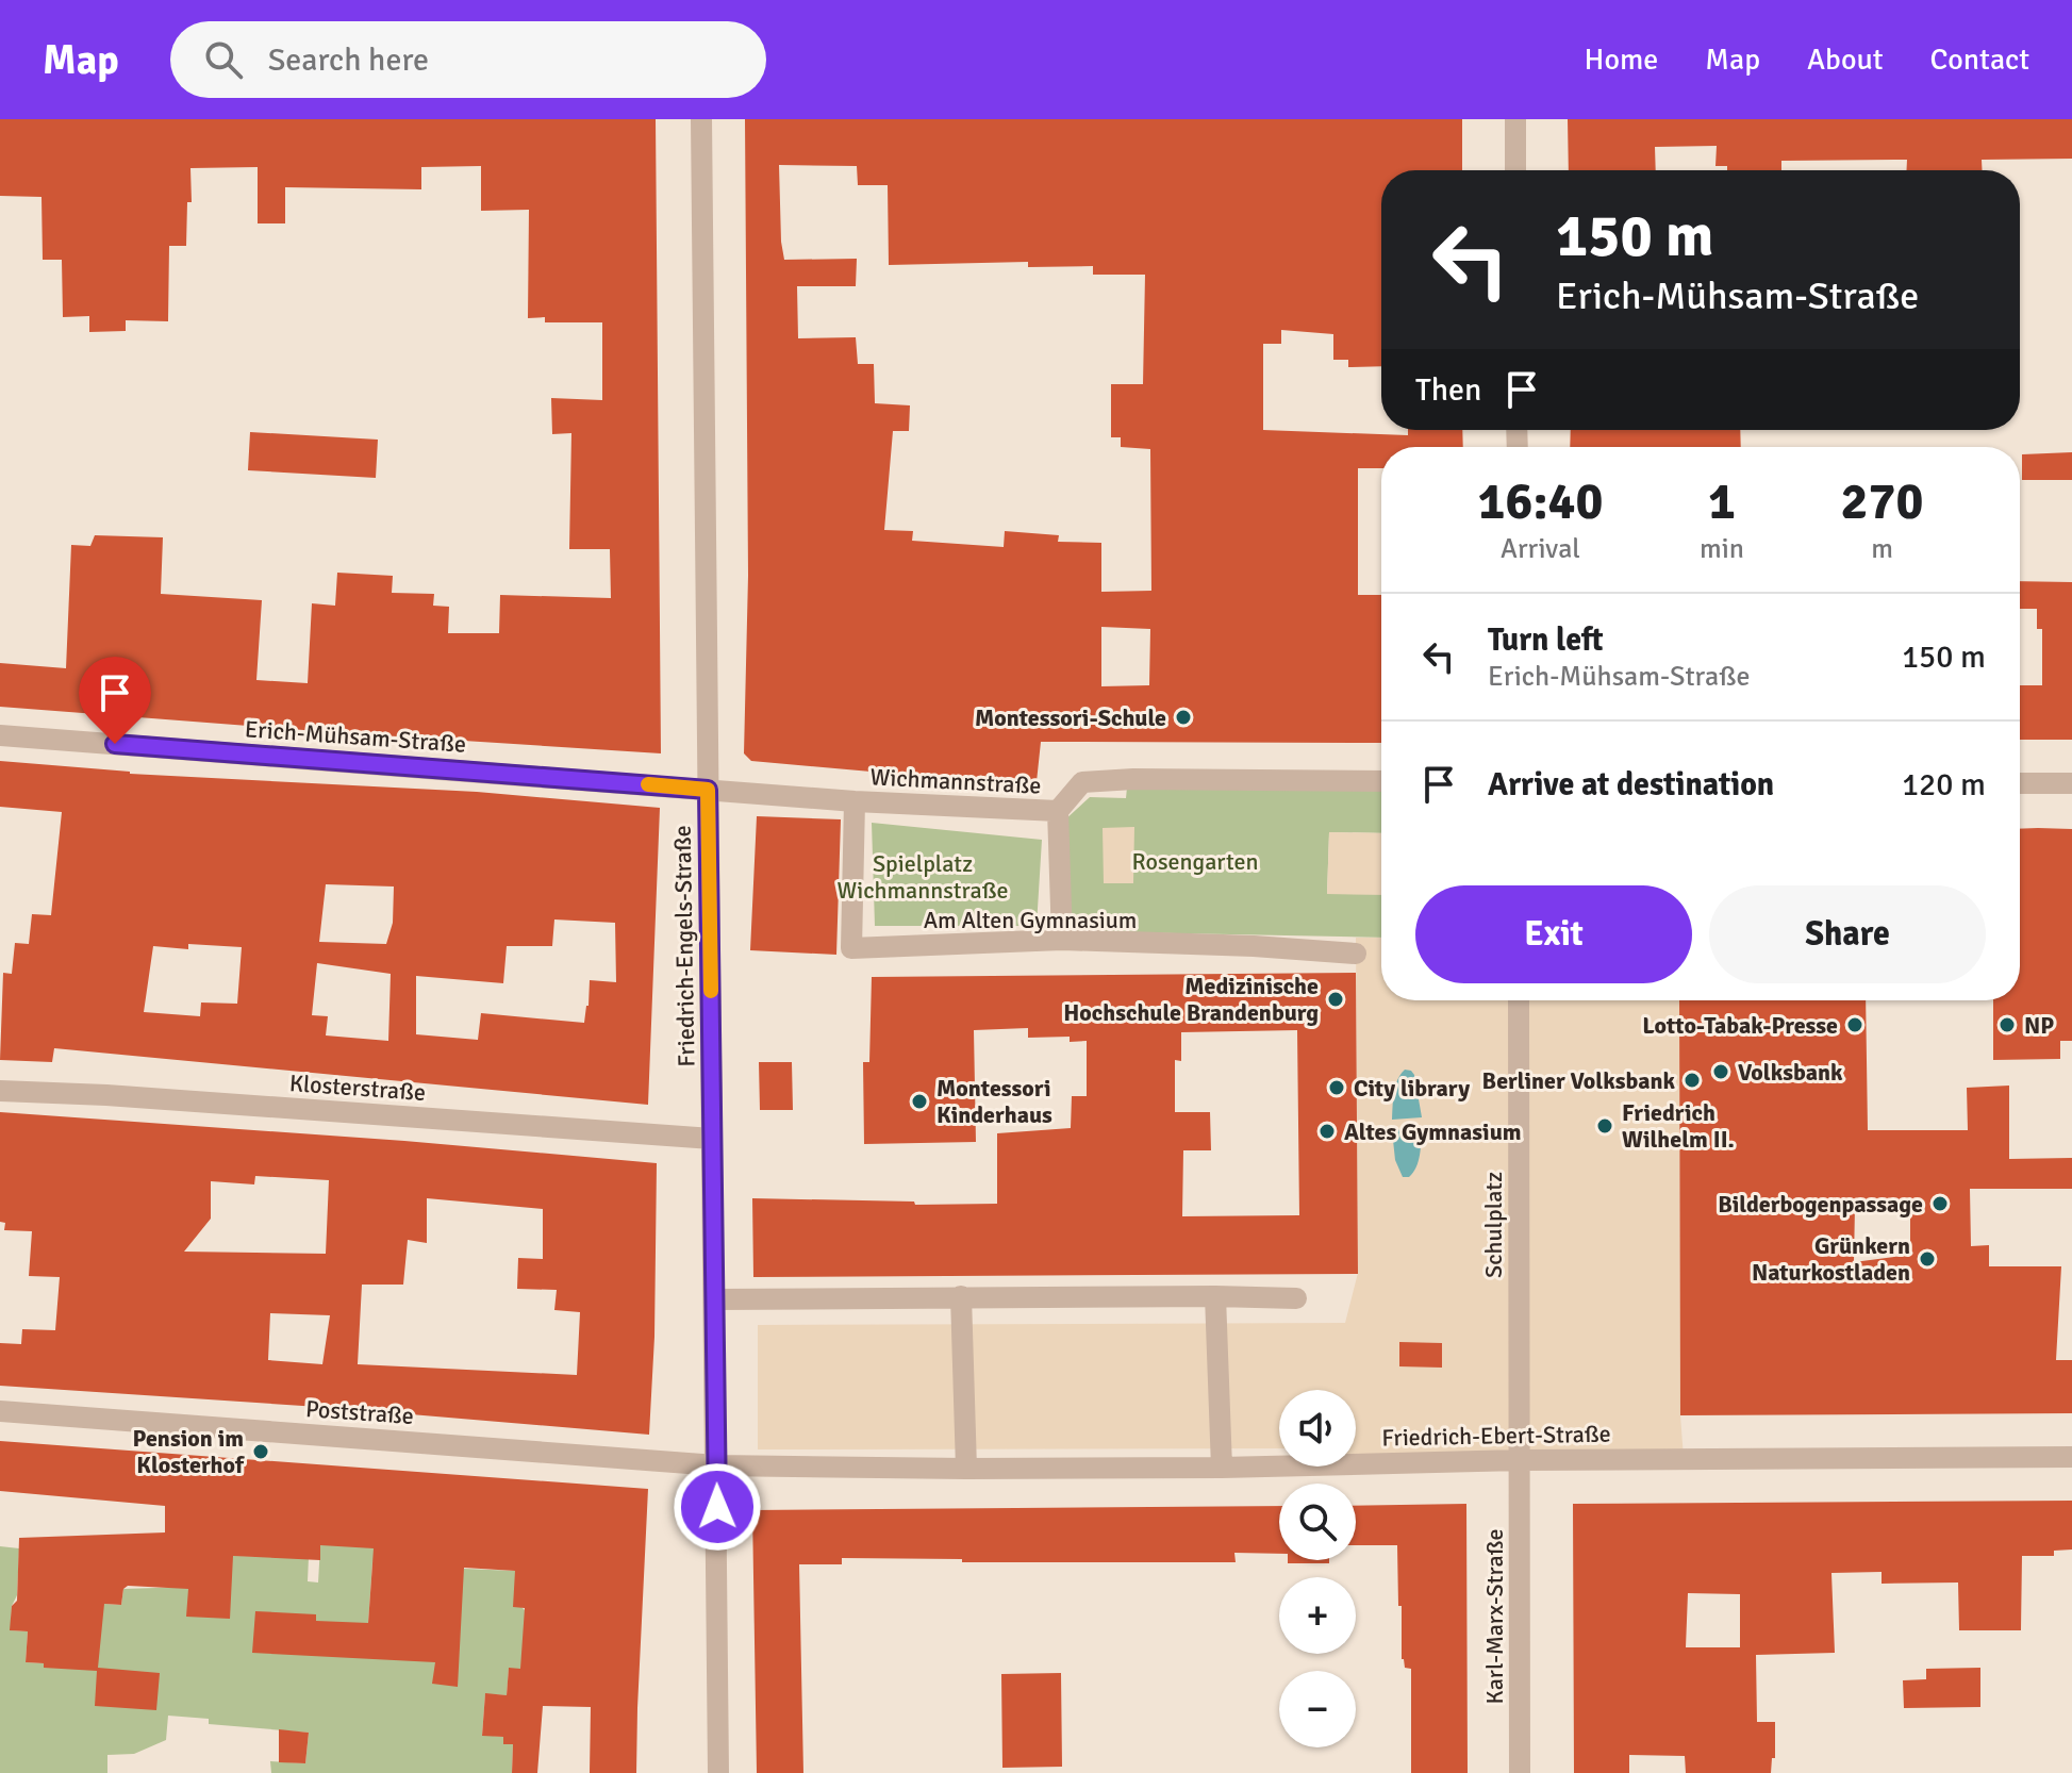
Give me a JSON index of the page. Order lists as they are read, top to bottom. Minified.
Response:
{"streets":{"street":["Erich-Mühsam-Straße","Wichmannstraße","Am Alten Gymnasium","Friedrich-Engels-Straße","Klosterstraße","Schulplatz","Poststraße","Friedrich-Ebert-Straße","Karl-Marx-Straße"]},"crossings":[["Erich-Mühsam-Straße","Wichmannstraße"],["Erich-Mühsam-Straße","Friedrich-Engels-Straße"],["Wichmannstraße","Am Alten Gymnasium"],["Wichmannstraße","Friedrich-Engels-Straße"],["Friedrich-Engels-Straße","Klosterstraße"],["Friedrich-Engels-Straße","Poststraße"],["Friedrich-Engels-Straße","Friedrich-Ebert-Straße"],["Schulplatz","Friedrich-Ebert-Straße"],["Schulplatz","Karl-Marx-Straße"],["Poststraße","Friedrich-Ebert-Straße"],["Friedrich-Ebert-Straße","Karl-Marx-Straße"]],"parks":["Rosengarten","Spielplatz Wichmannstraße"],"places":["Montessori-Schule","Medizinische Hochschule Brandenburg","Lotto-Tabak-Presse","NP","Volksbank","Berliner Volksbank","City library","Montessori Kinderhaus","Friedrich Wilhelm II.","Altes Gymnasium","Bilderbogenpassage","Grünkern Naturkostladen","Pension im Klosterhof"],"page":{"header":"Map","search":"Search here","nav":["Home","Map","About","Contact"],"turn":["150 m","Erich-Mühsam-Straße"],"then":"Then","eta":["16:40","Arrival","1","min","270","m"],"list":[{"name":"Turn left","note":"Erich-Mühsam-Straße","value":"150 m"},{"name":"Arrive at destination","value":"120 m"}],"buttons":["Exit","Share"],"map_buttons":["+","−"]}}
